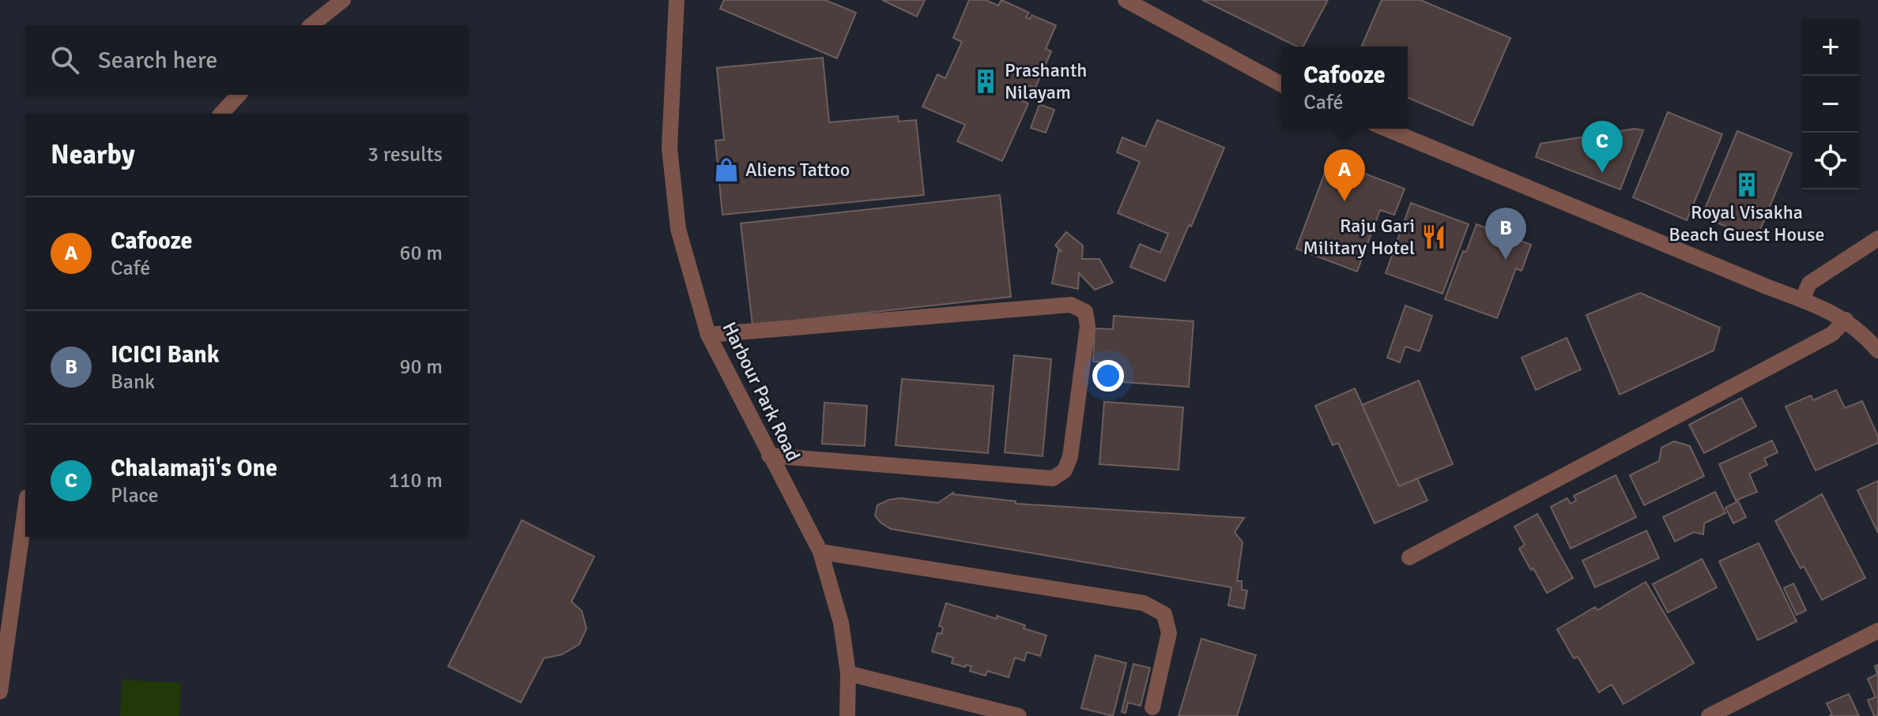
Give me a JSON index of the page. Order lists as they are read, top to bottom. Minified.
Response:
{"streets":{"street":["Harbour Park Road"]},"places":{"building":["Prashanth Nilayam","Royal Visakha Beach Guest House"],"shop":["Aliens Tattoo"],"restaurant":["Raju Gari Military Hotel"]},"page":{"map_buttons":["+","−"],"search":"Search here","popup":["Cafooze","Café"],"heading":["Nearby","3 results"],"pins":["C","A","B"],"list":[{"mark":"A","name":"Cafooze","note":"Café","value":"60 m"},{"mark":"B","name":"ICICI Bank","note":"Bank","value":"90 m"},{"mark":"C","name":"Chalamaji's One","note":"Place","value":"110 m"}]}}
